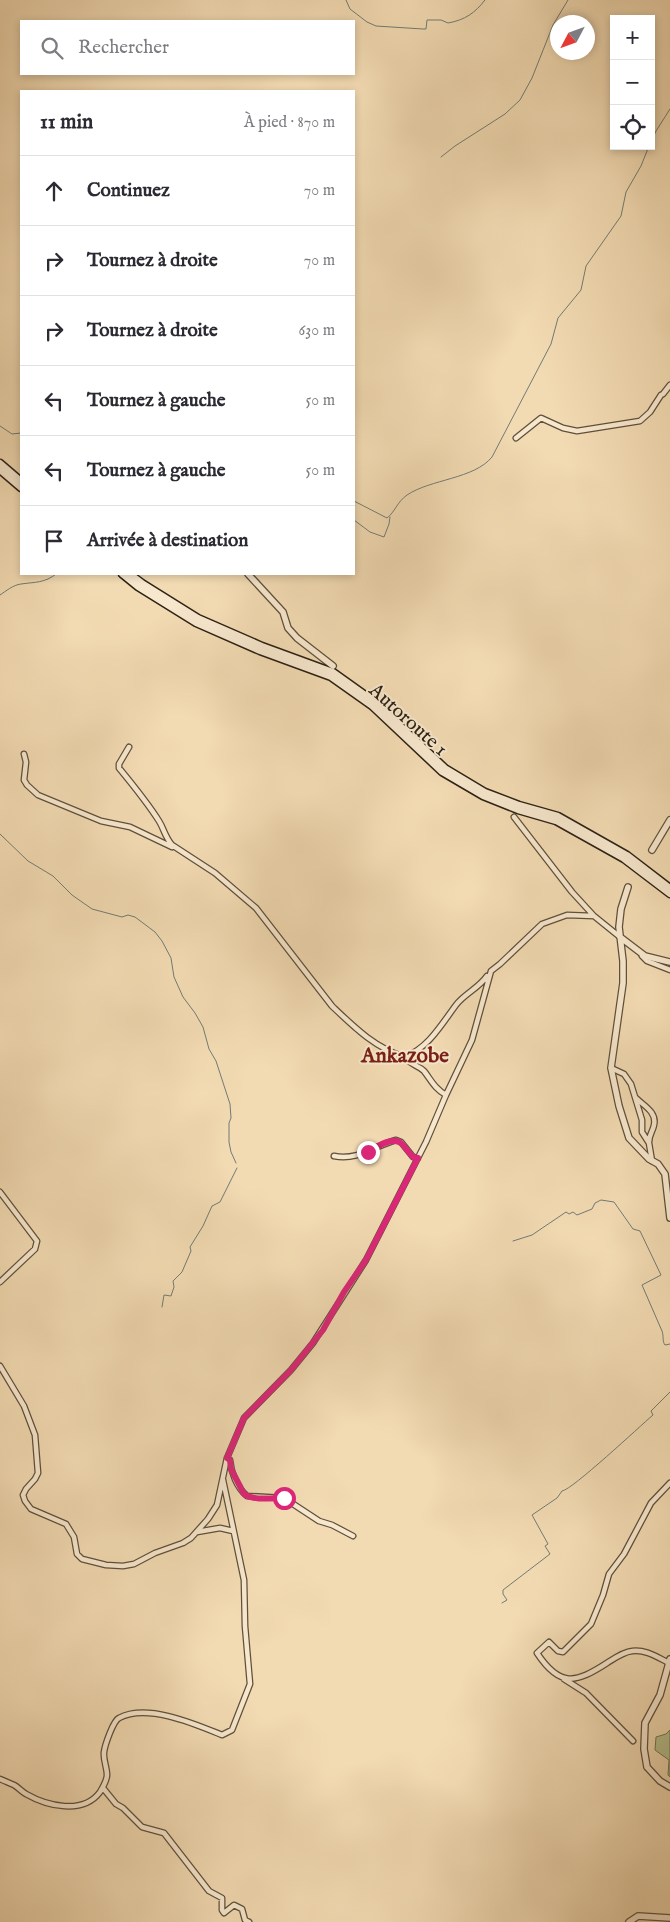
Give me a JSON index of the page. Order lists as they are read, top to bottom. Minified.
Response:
{"streets":{"main road":["Autoroute 1"]},"districts":["Ankazobe"],"north":"bottom left","page":{"map_buttons":["+","−"],"search":"Rechercher","heading":["11 min","À pied · 870 m"],"list":[["Continuez","70 m"],["Tournez à droite","70 m"],["Tournez à droite","630 m"],["Tournez à gauche","50 m"],["Tournez à gauche","50 m"],"Arrivée à destination"]}}
